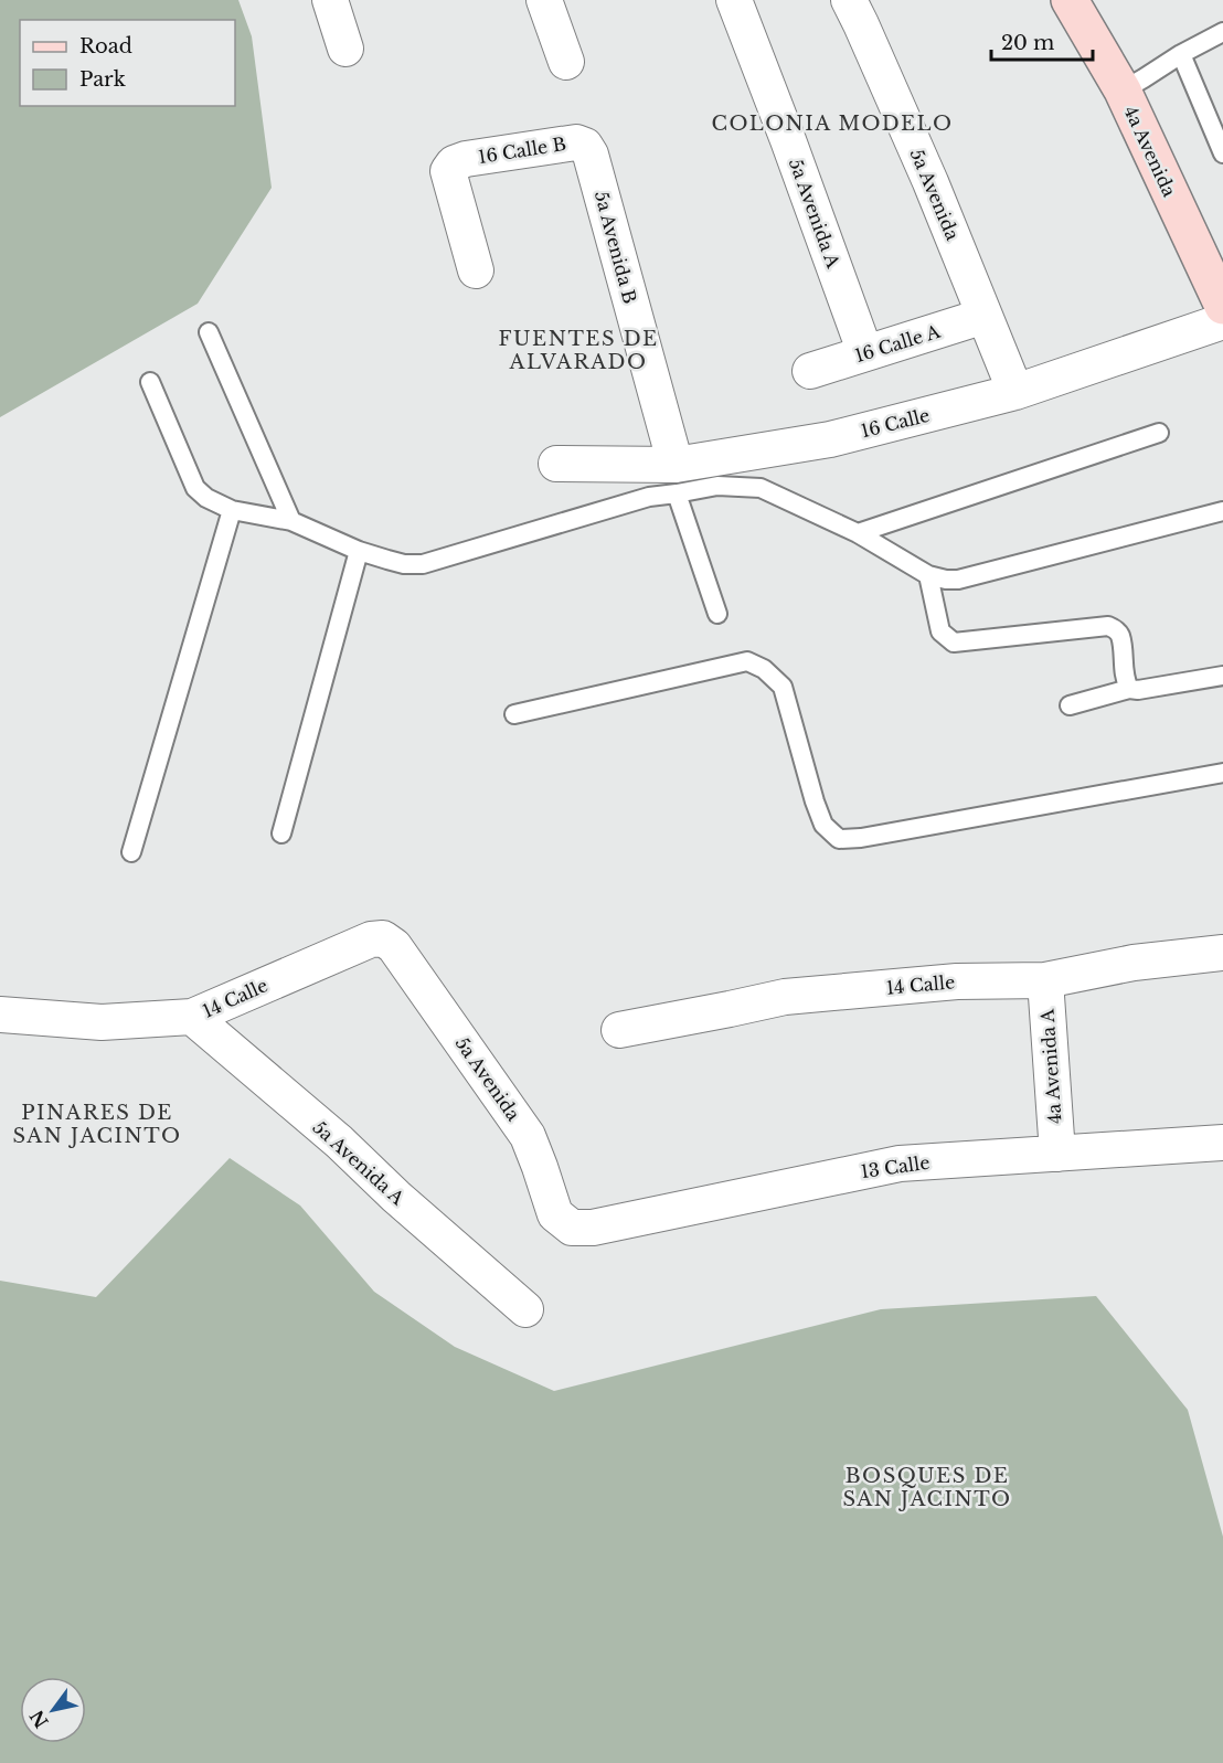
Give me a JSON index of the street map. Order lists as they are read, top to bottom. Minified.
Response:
{"streets":{"street":["16 Calle B","4a Avenida","5a Avenida","5a Avenida A","5a Avenida B","16 Calle A","16 Calle","14 Calle","4a Avenida A","13 Calle"]},"crossings":[["16 Calle B","5a Avenida B"],["5a Avenida","16 Calle A"],["5a Avenida","16 Calle"],["5a Avenida","14 Calle"],["5a Avenida","13 Calle"],["5a Avenida A","16 Calle A"],["5a Avenida A","14 Calle"],["5a Avenida B","16 Calle"],["14 Calle","4a Avenida A"],["4a Avenida A","13 Calle"]],"districts":["COLONIA MODELO","FUENTES DE ALVARADO","PINARES DE SAN JACINTO","BOSQUES DE SAN JACINTO"],"legend":["Road","Park"],"scale_bar":"20 m","north":"bottom left"}
